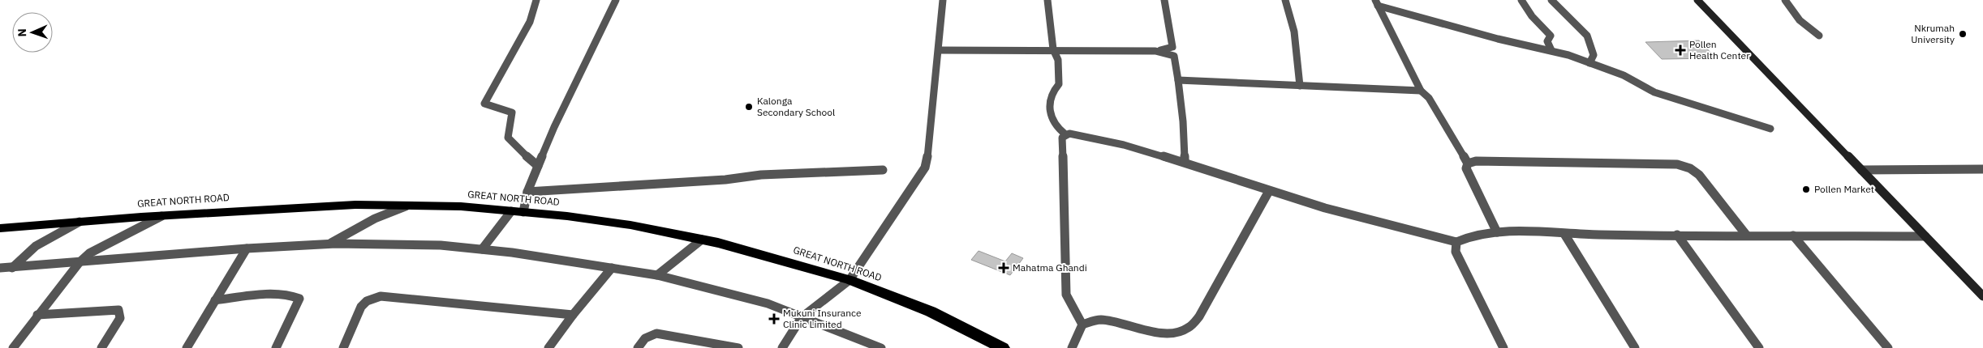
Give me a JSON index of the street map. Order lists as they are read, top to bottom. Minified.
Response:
{"streets":{"highway":["GREAT NORTH ROAD"]},"places":{"other":["Nkrumah University","Kalonga Secondary School","Pollen Market"],"health":["Pollen Health Center","Mahatma Ghandi","Mukuni Insurance Clinic Limited"]},"north":"left"}
